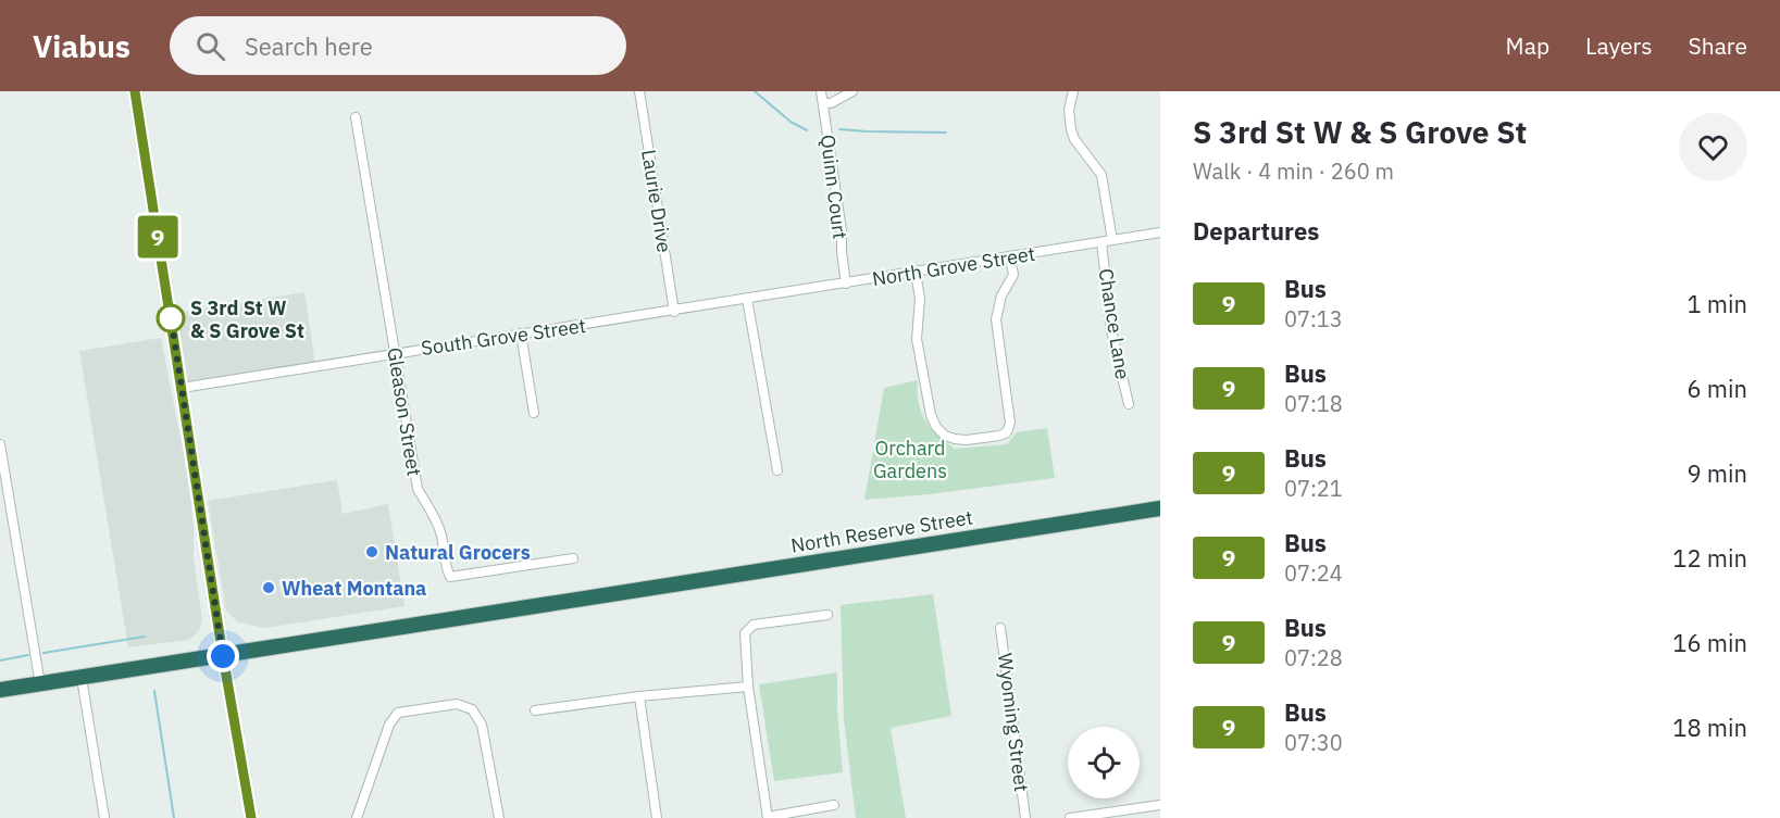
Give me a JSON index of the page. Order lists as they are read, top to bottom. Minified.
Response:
{"streets":{"highway":["North Reserve Street"],"street":["Quinn Court","Laurie Drive","North Grove Street","Chance Lane","South Grove Street","Gleason Street","Wyoming Street"]},"crossings":[["Quinn Court","North Grove Street"],["Laurie Drive","South Grove Street"],["North Grove Street","Chance Lane"],["North Grove Street","South Grove Street"],["South Grove Street","Gleason Street"]],"parks":["Orchard Gardens"],"places":["S 3rd St W & S Grove St","Natural Grocers","Wheat Montana"],"lines":["bus line 9"],"page":{"header":"Viabus","search":"Search here","nav":["Map","Layers","Share"],"on_map":"9","heading":[["S 3rd St W & S Grove St","Walk · 4 min · 260 m"],"Departures"],"list":[{"mark":"9","name":"Bus","note":"07:13","value":"1 min"},{"mark":"9","name":"Bus","note":"07:18","value":"6 min"},{"mark":"9","name":"Bus","note":"07:21","value":"9 min"},{"mark":"9","name":"Bus","note":"07:24","value":"12 min"},{"mark":"9","name":"Bus","note":"07:28","value":"16 min"},{"mark":"9","name":"Bus","note":"07:30","value":"18 min"}]}}
